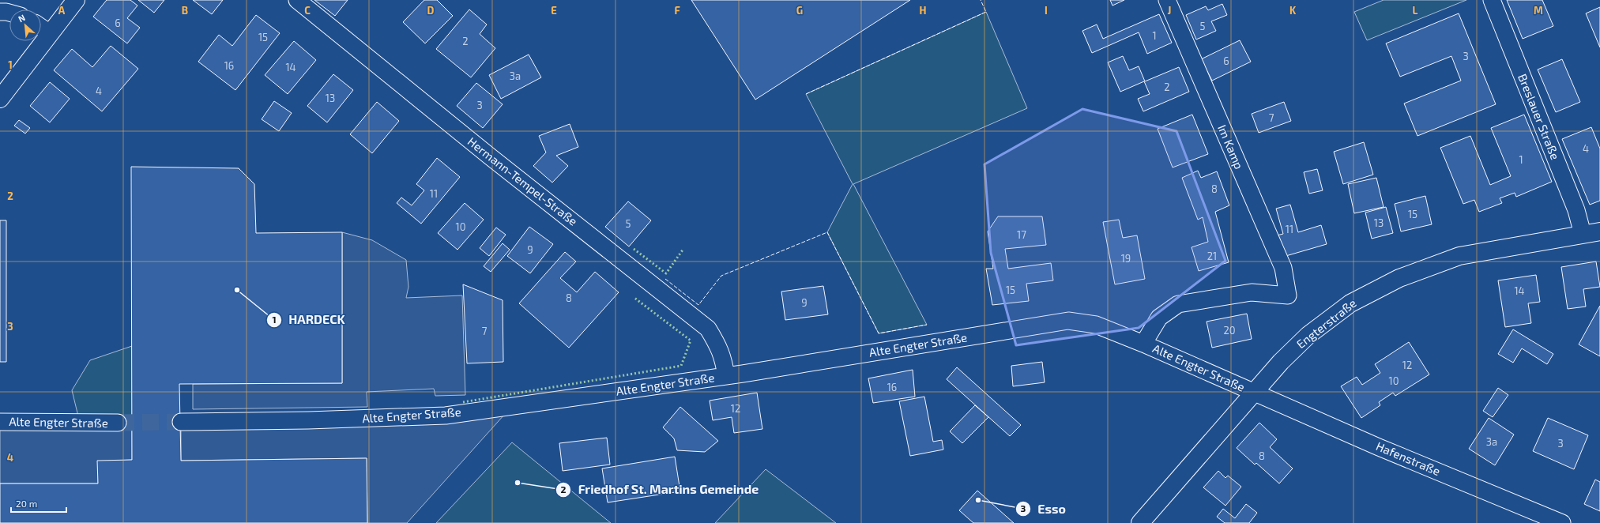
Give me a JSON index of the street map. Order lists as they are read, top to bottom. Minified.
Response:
{"streets":{"main road":["Engterstraße"],"street":["Breslauer Straße","Im Kamp","Hermann-Tempel-Straße","Alte Engter Straße","Hafenstraße"]},"crossings":[["Breslauer Straße","Engterstraße"],["Im Kamp","Alte Engter Straße"],["Hermann-Tempel-Straße","Alte Engter Straße"],["Engterstraße","Alte Engter Straße"],["Engterstraße","Hafenstraße"],["Alte Engter Straße","Hafenstraße"]],"places":["HARDECK","Friedhof St. Martins Gemeinde","Esso"],"house_numbers":["6","5","1","15","2","3","6","16","14","3a","2","4","13","3","7","4","1","8","11","15","13","5","10","11","17","9","21","19","15","14","8","9","20","7","12","10","16","12","3a","3","8"],"scale_bar":"20 m","north":"top left","grid":{"columns":["A","B","C","D","E","F","G","H","I","J","K","L","M"],"rows":["1","2","3","4"]}}
